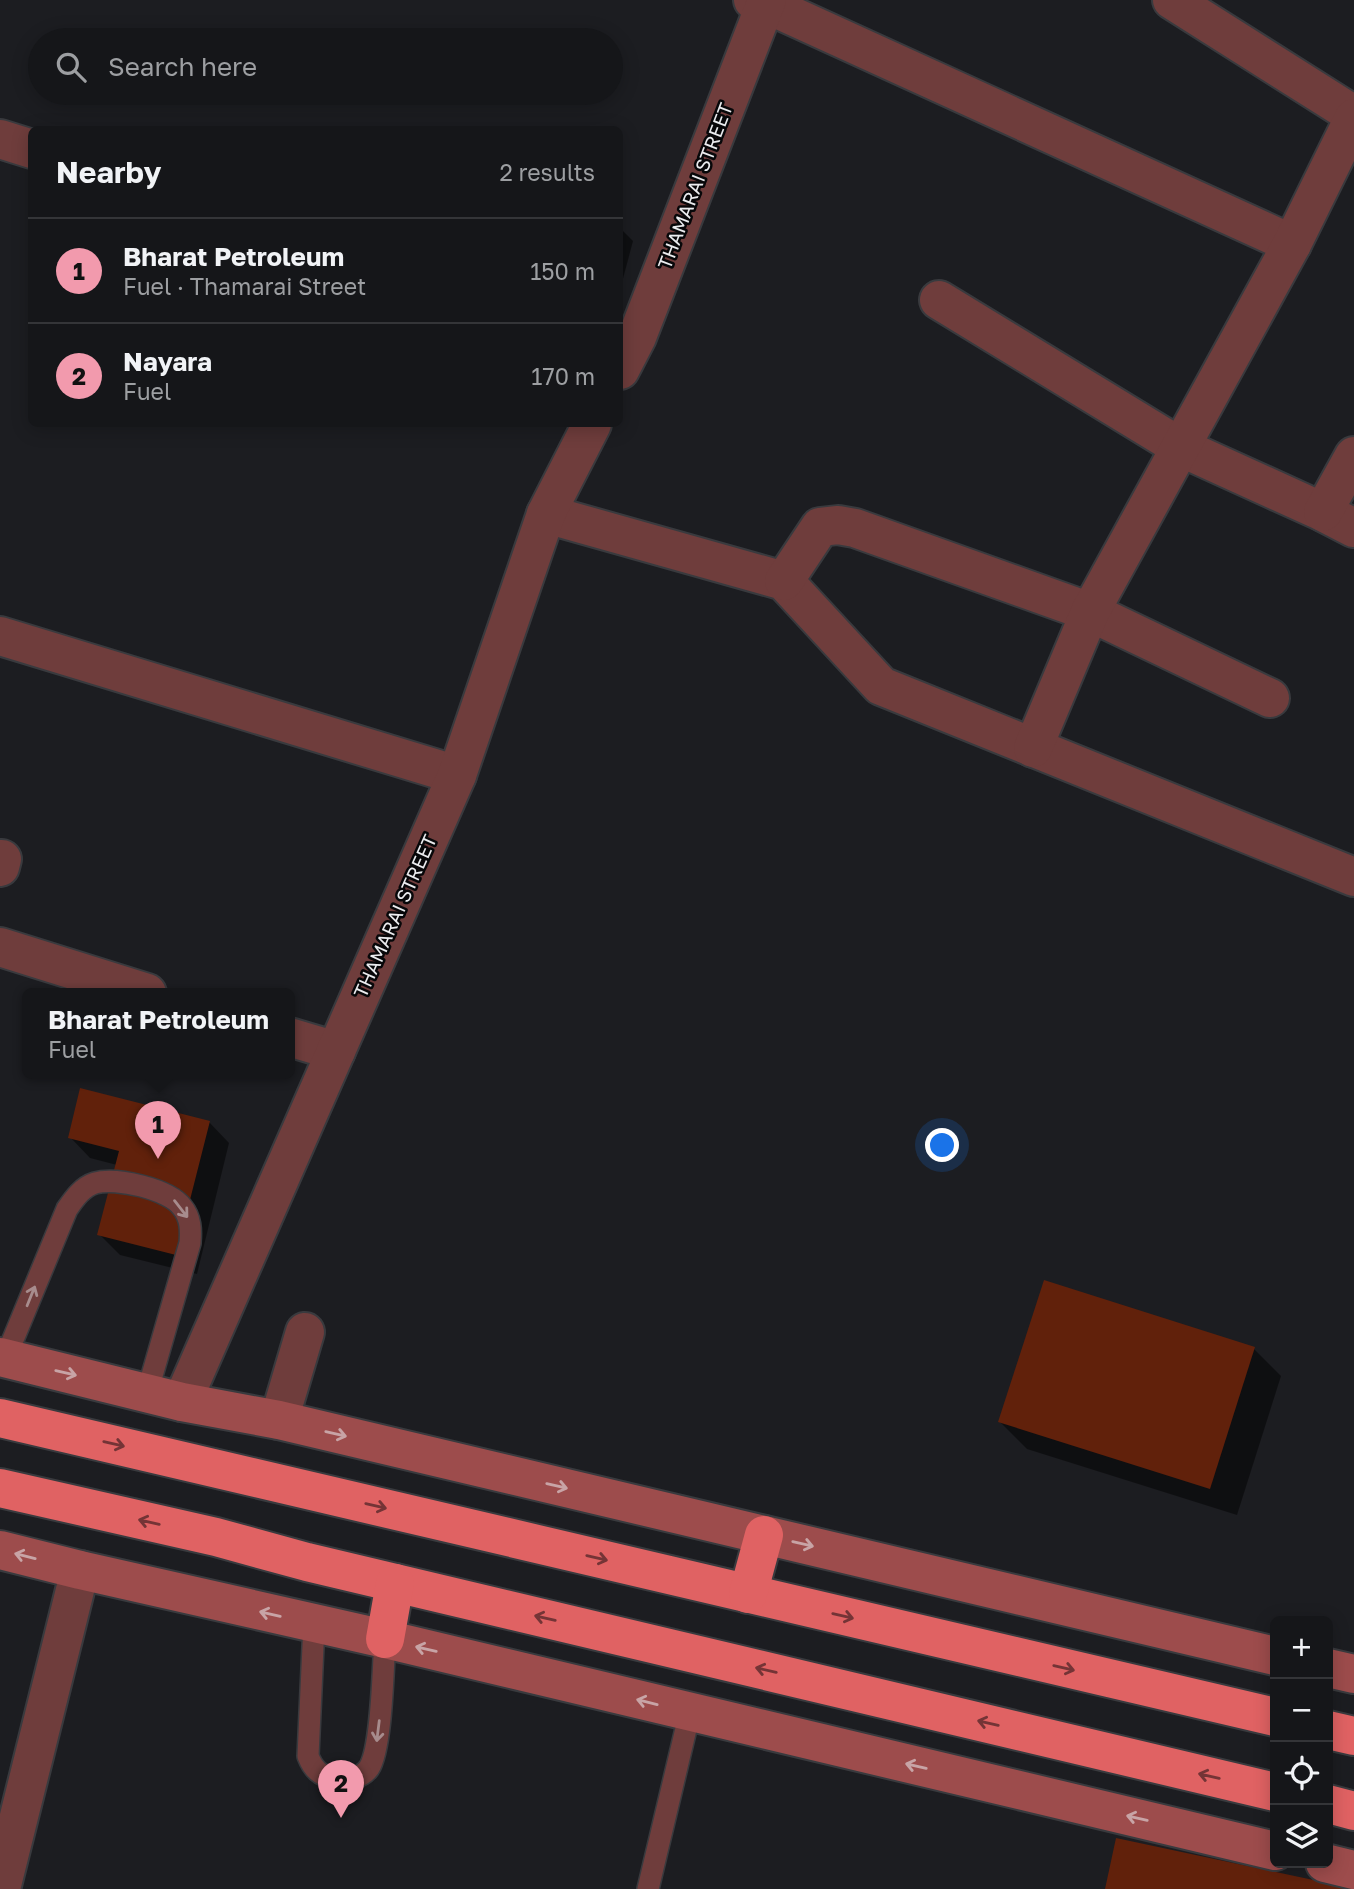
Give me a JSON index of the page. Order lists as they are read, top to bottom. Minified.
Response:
{"streets":{"street":["THAMARAI STREET"]},"page":{"search":"Search here","heading":["Nearby","2 results"],"list":[{"mark":"1","name":"Bharat Petroleum","note":"Fuel · Thamarai Street","value":"150 m"},{"mark":"2","name":"Nayara","note":"Fuel","value":"170 m"}],"popup":["Bharat Petroleum","Fuel"],"pins":["1","2"],"map_buttons":["+","−"]}}
